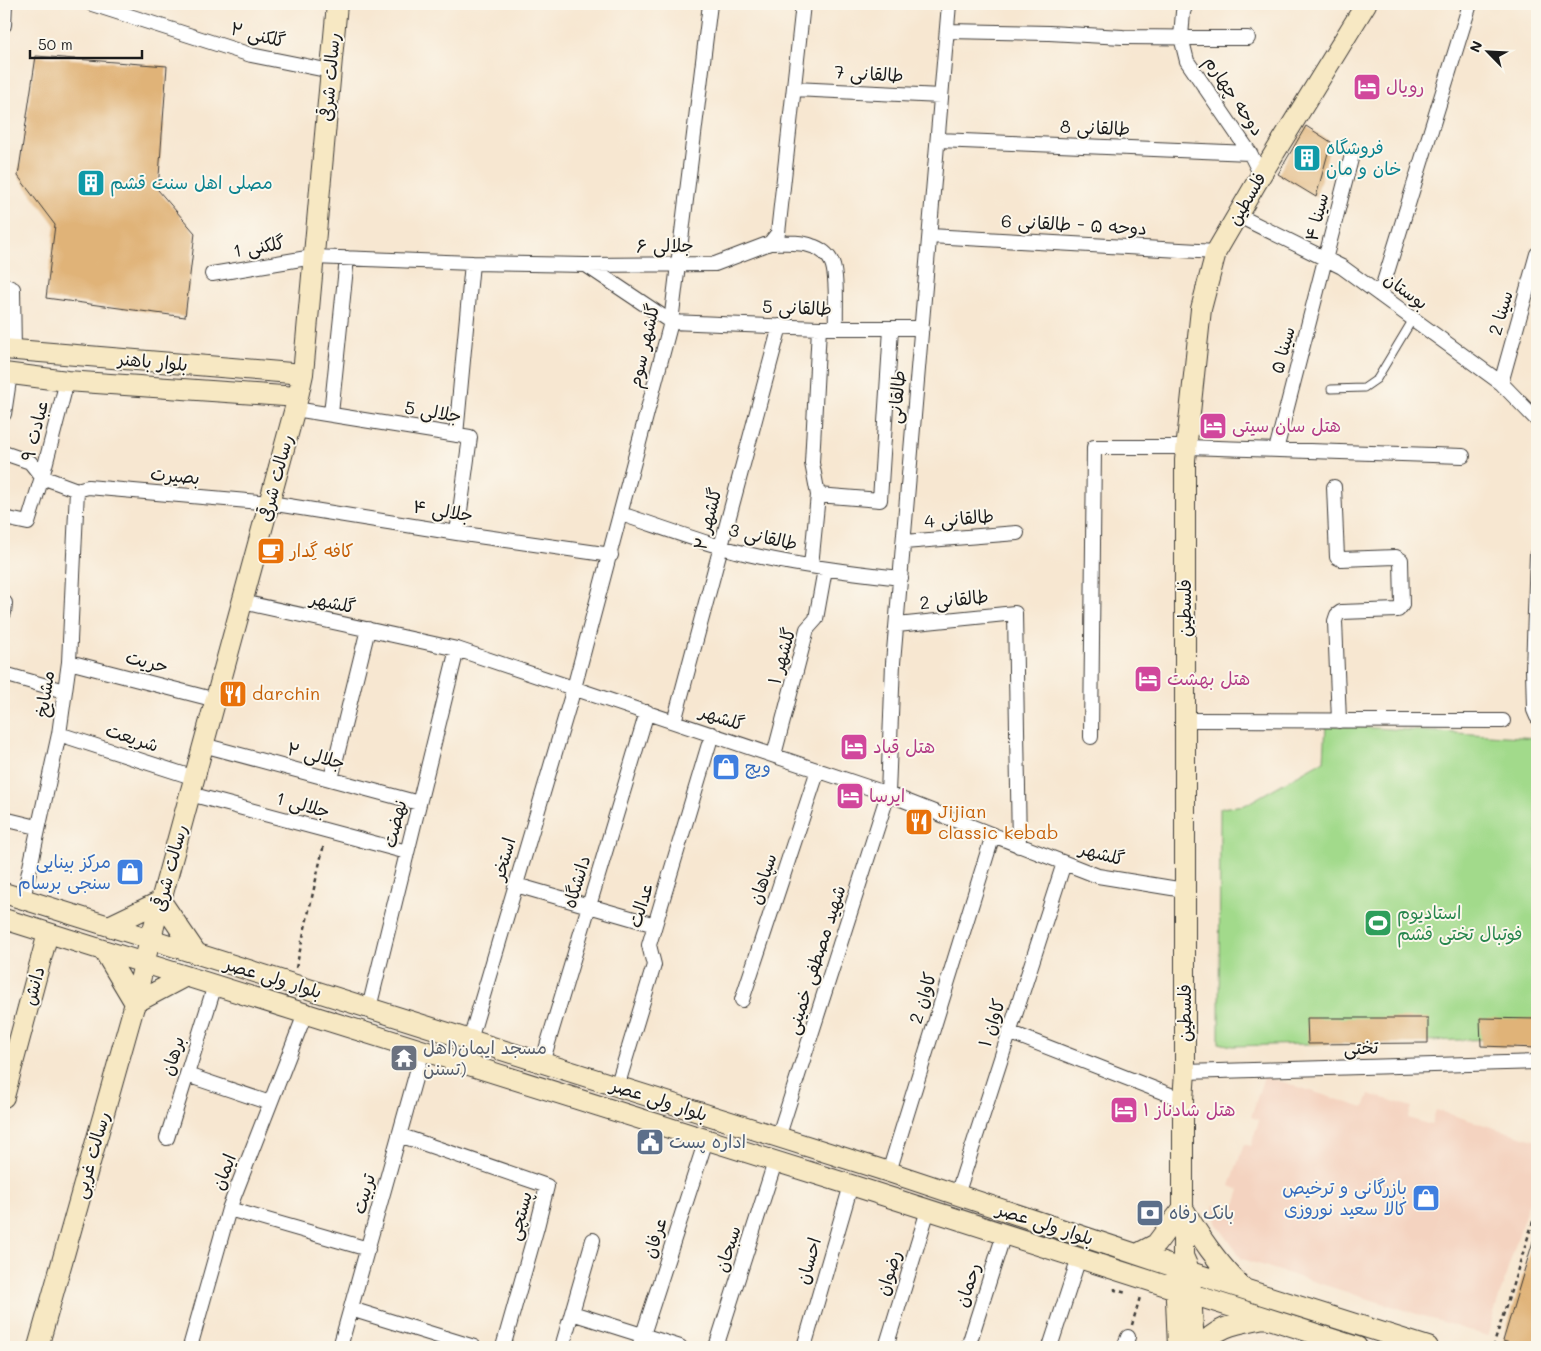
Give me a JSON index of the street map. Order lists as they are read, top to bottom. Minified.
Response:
{"streets":{"main road":["رسالت شرقی","فلسطین","بلوار باهنر","بلوار ولی عصر","دانش","رسالت غربی"],"street":["گلکنی ۲","طالقانی 7","دوحه چهارم","طالقانی 8","سینا ۴","دوحه ۵ - طالقانی 6","جلالی ۶","گلکنی 1","بوستان","طالقانی 5","سینا 2","گلشهر سوم","سینا ۵","طالقانی","جلالی 5","عبادت ۹","بصیرت","جلالی ۴","گلشهر ۲","طالقانی 4","طالقانی 3","طالقانی 2","گلشهر","گلشهر ۱","حریت","مشایخ","شریعت","جلالی ۲","جلالی 1","نهضت","استخر","سپاهان","دانشگاه","عدالت","شهید مصطفی خمینی","کاوان 2","کاوان ۱","تختی","برهان","ایمان","تربیت","پستچی","عرفان","سبحان","احسان","رضوان","رحمان"]},"crossings":[["گلکنی ۲","رسالت شرقی"],["طالقانی 7","طالقانی"],["رسالت شرقی","جلالی ۶"],["رسالت شرقی","گلکنی 1"],["رسالت شرقی","بلوار باهنر"],["رسالت شرقی","جلالی 5"],["رسالت شرقی","بصیرت"],["رسالت شرقی","جلالی ۴"],["رسالت شرقی","گلشهر"],["رسالت شرقی","حریت"],["رسالت شرقی","شریعت"],["رسالت شرقی","جلالی ۲"],["رسالت شرقی","جلالی 1"],["رسالت شرقی","بلوار ولی عصر"],["رسالت شرقی","رسالت غربی"],["دوحه چهارم","طالقانی 8"],["دوحه چهارم","فلسطین"],["طالقانی 8","طالقانی"],["فلسطین","دوحه ۵ - طالقانی 6"],["فلسطین","بوستان"],["فلسطین","گلشهر"],["فلسطین","بلوار ولی عصر"],["فلسطین","تختی"],["سینا ۴","بوستان"],["سینا ۴","سینا ۵"],["دوحه ۵ - طالقانی 6","طالقانی"],["جلالی ۶","گلکنی 1"],["جلالی ۶","گلشهر سوم"],["بوستان","سینا 2"],["بوستان","سینا ۵"],["طالقانی 5","گلشهر سوم"],["طالقانی 5","طالقانی"],["طالقانی 5","گلشهر ۲"],["طالقانی 5","گلشهر ۱"],["گلشهر سوم","جلالی ۴"],["گلشهر سوم","طالقانی 3"],["گلشهر سوم","گلشهر"],["گلشهر سوم","استخر"],["بلوار باهنر","جلالی 5"],["بلوار باهنر","عبادت ۹"],["طالقانی","طالقانی 4"],["طالقانی","طالقانی 3"],["طالقانی","طالقانی 2"],["طالقانی","گلشهر"],["طالقانی","شهید مصطفی خمینی"],["جلالی 5","جلالی ۴"],["بصیرت","جلالی ۴"],["بصیرت","مشایخ"],["گلشهر ۲","طالقانی 3"],["گلشهر ۲","گلشهر"],["طالقانی 3","گلشهر ۱"],["طالقانی 2","گلشهر"],["گلشهر","گلشهر ۱"],["گلشهر","نهضت"],["گلشهر","استخر"],["گلشهر","سپاهان"],["گلشهر","دانشگاه"],["گلشهر","عدالت"],["گلشهر","شهید مصطفی خمینی"],["گلشهر","کاوان 2"],["گلشهر","کاوان ۱"],["حریت","مشایخ"],["مشایخ","شریعت"],["مشایخ","بلوار ولی عصر"],["شریعت","جلالی 1"],["جلالی ۲","نهضت"],["جلالی 1","نهضت"],["نهضت","بلوار ولی عصر"],["استخر","بلوار ولی عصر"],["دانشگاه","بلوار ولی عصر"],["عدالت","بلوار ولی عصر"],["شهید مصطفی خمینی","بلوار ولی عصر"],["بلوار ولی عصر","دانش"],["بلوار ولی عصر","کاوان 2"],["بلوار ولی عصر","کاوان ۱"],["بلوار ولی عصر","برهان"],["بلوار ولی عصر","رسالت غربی"],["بلوار ولی عصر","ایمان"],["بلوار ولی عصر","تربیت"],["بلوار ولی عصر","عرفان"],["بلوار ولی عصر","سبحان"],["بلوار ولی عصر","احسان"],["بلوار ولی عصر","رضوان"],["بلوار ولی عصر","رحمان"],["تربیت","پستچی"]],"places":{"hotel":["رویال","هتل سان سیتی","هتل بهشت","هتل قباد","ایرسا","هتل شادناز ۱"],"building":["فروشگاه خان و مان","مصلی اهل سنت قشم"],"cafe":["کافه گِدار"],"restaurant":["darchin","Jijian classic kebab"],"shop":["ویچ","مرکز بینایی سنجی برسام","بازرگانی و ترخیص کالا سعید نوروزی"],"sports":["استادیوم فوتبال تختی قشم"],"temple":["مسجد ایمان(اهل تسنن)"],"public building":["اداره پست"],"bank":["بانک رفاه"]},"scale_bar":"50 m","north":"top left"}
